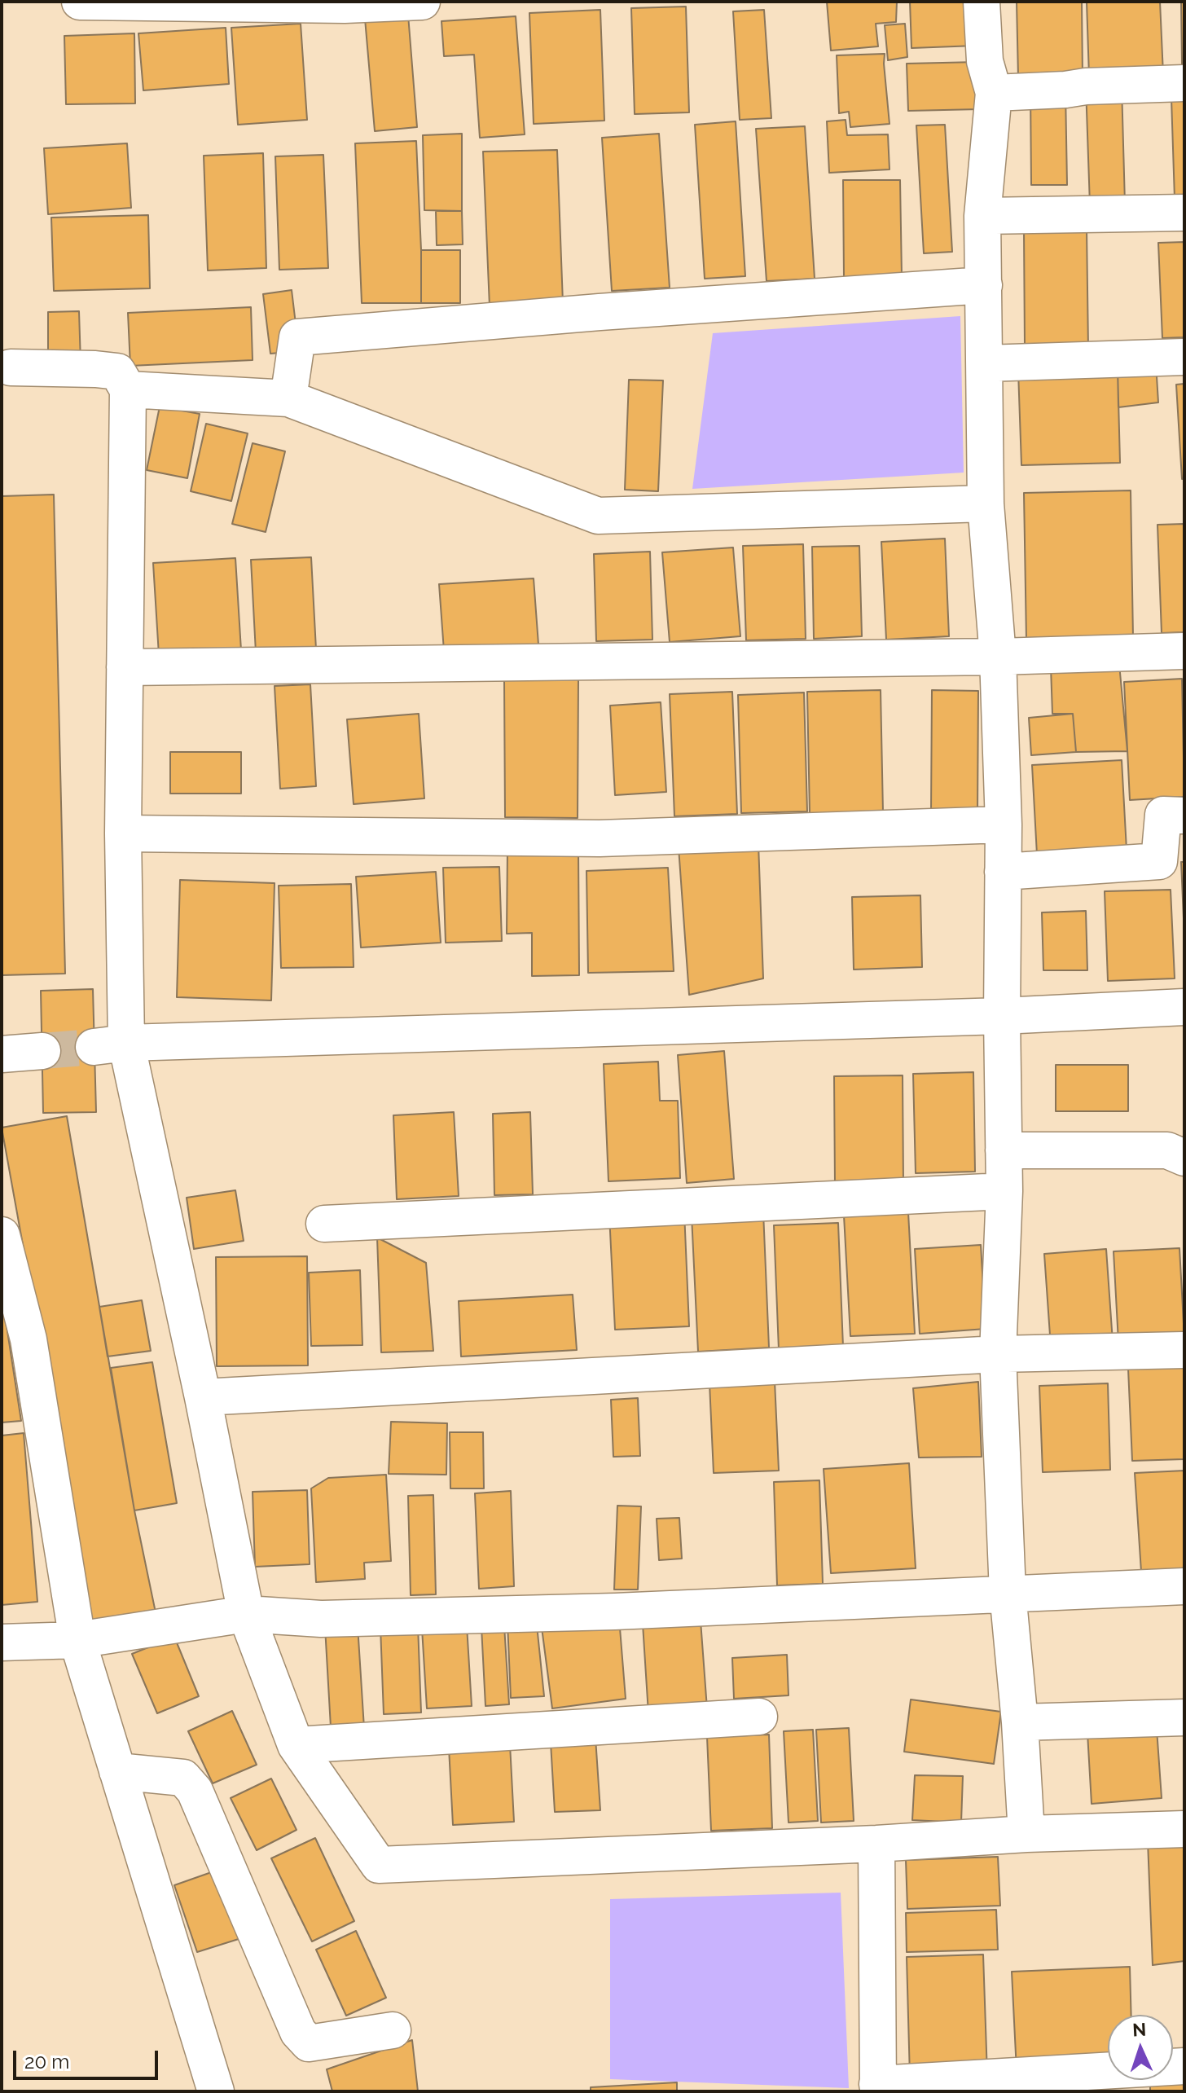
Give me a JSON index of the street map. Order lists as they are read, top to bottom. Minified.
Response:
{"scale_bar":"20 m","north":"top"}
